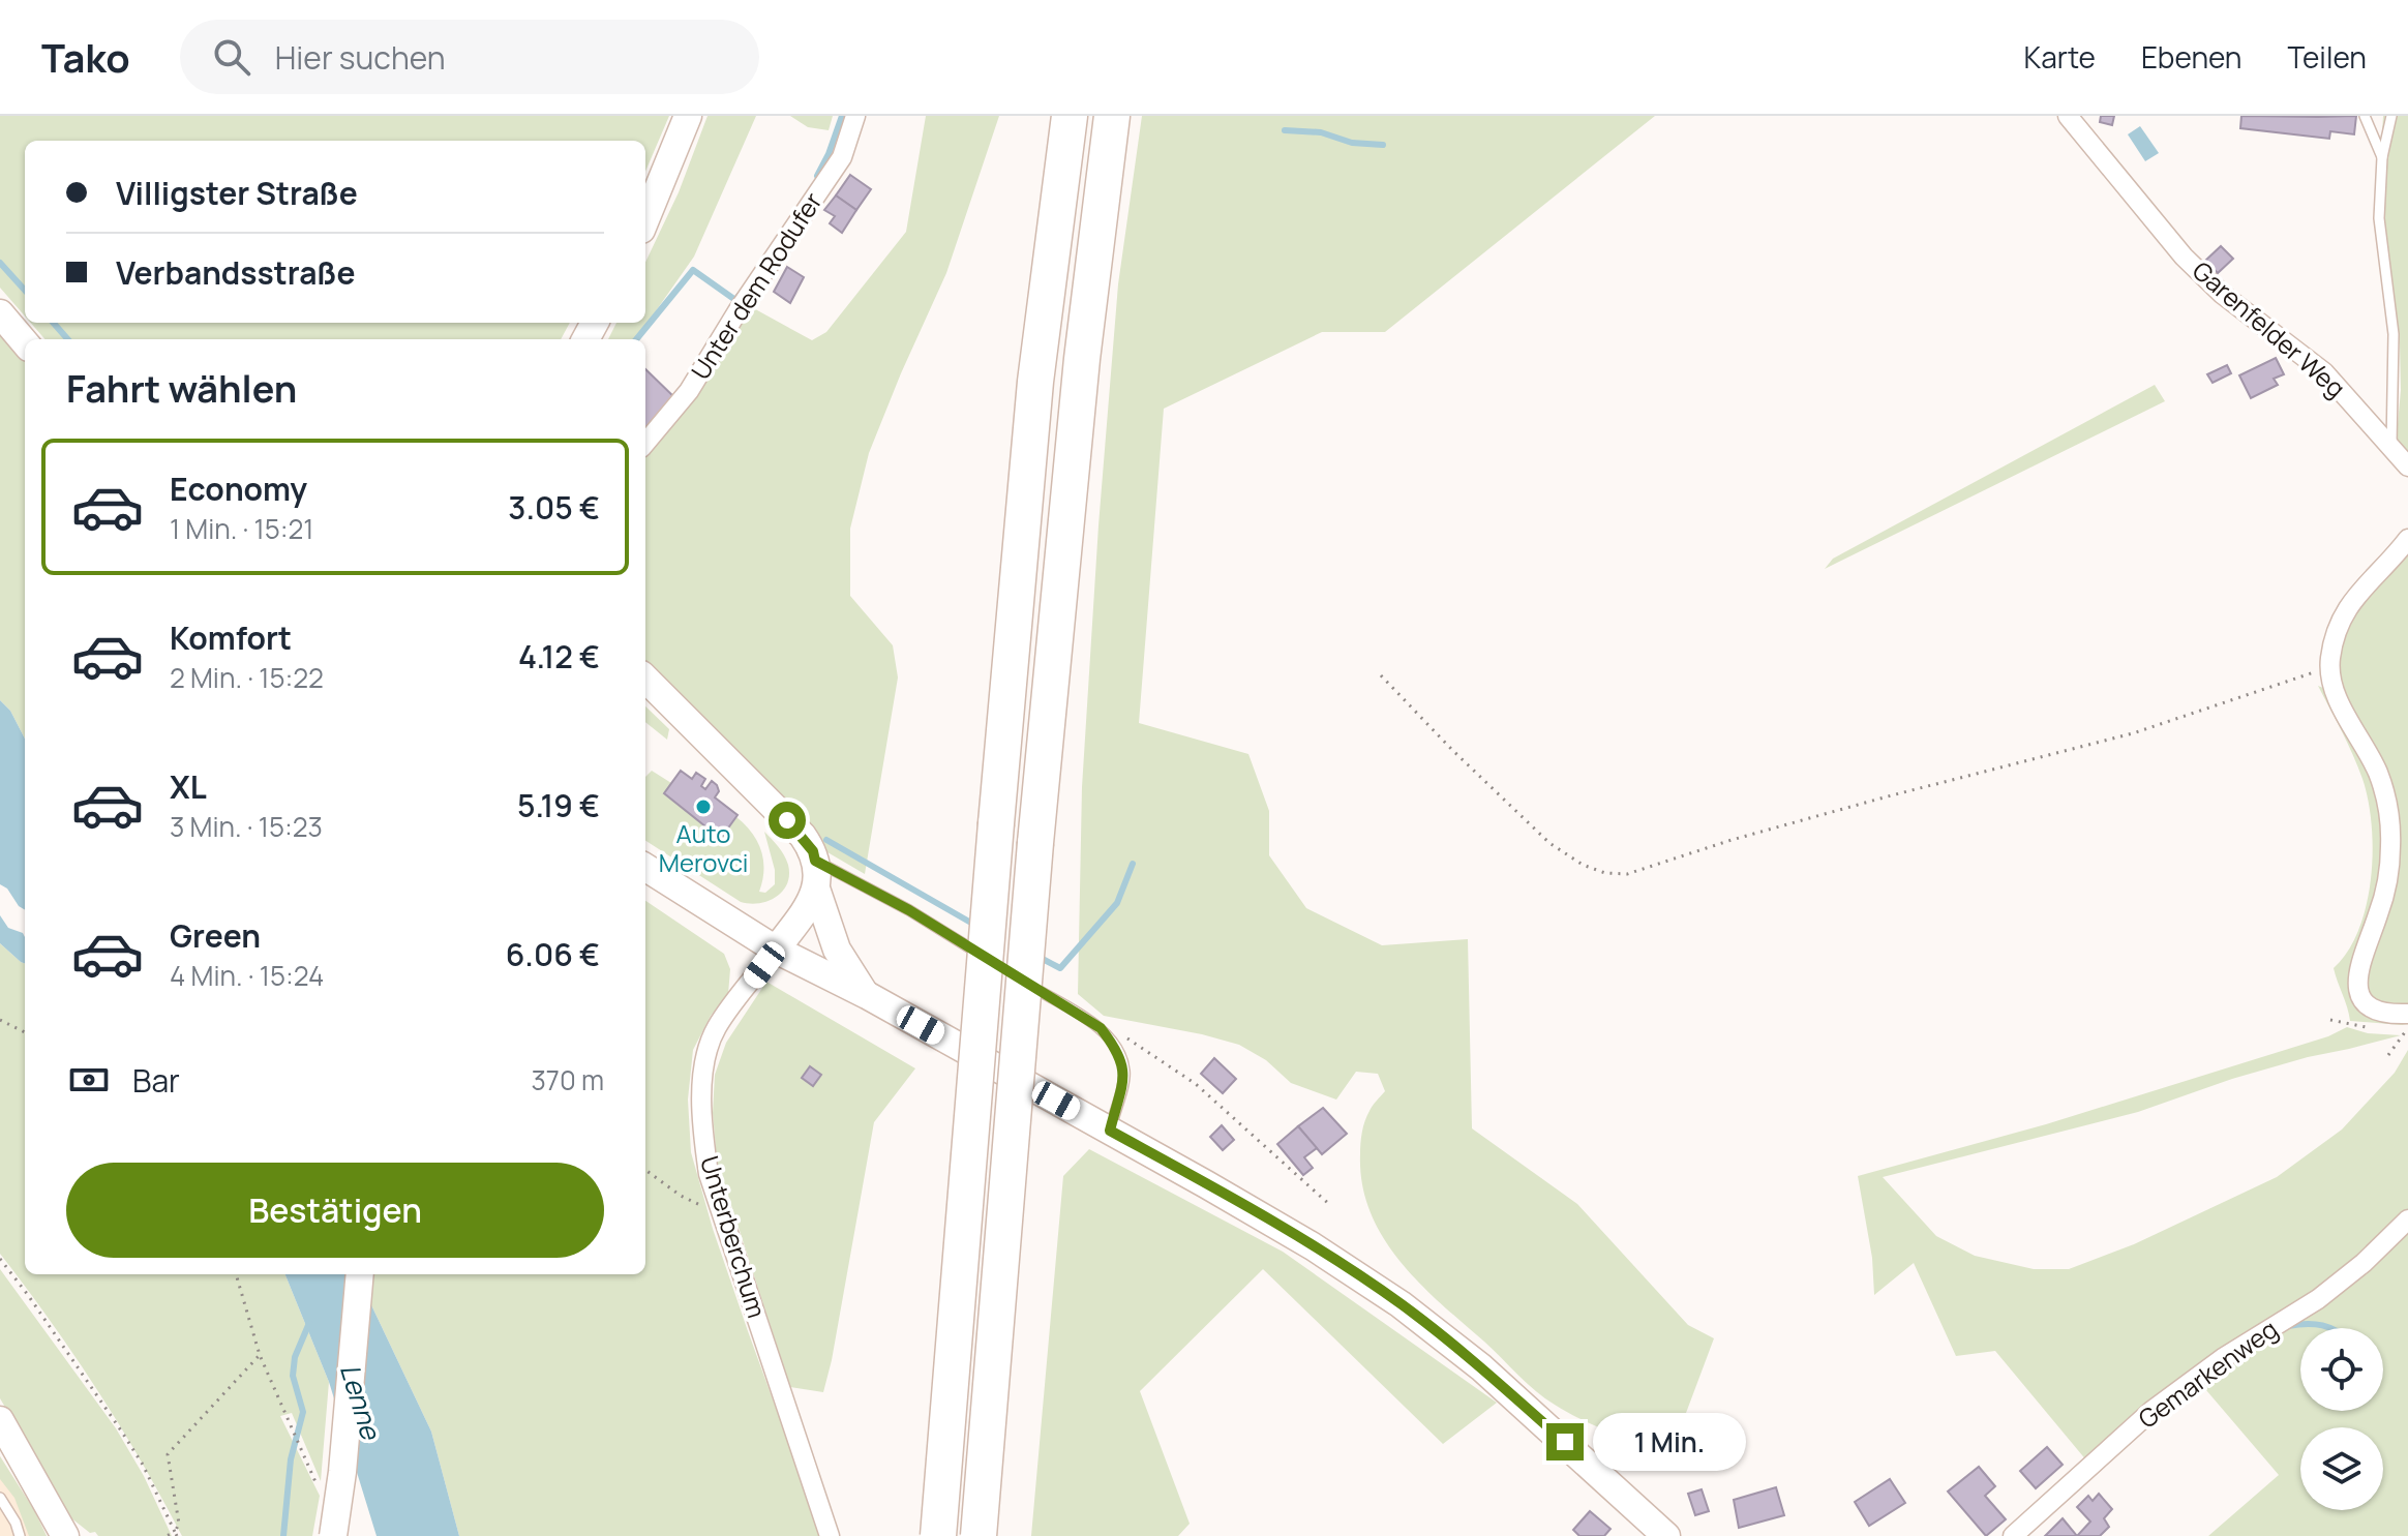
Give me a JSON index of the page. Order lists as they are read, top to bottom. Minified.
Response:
{"streets":{"street":["Unter dem Rodufer","Garenfelder Weg","Unterberchum","Gemarkenweg"]},"water":["Lenne"],"places":["Auto Merovci"],"page":{"header":"Tako","search":"Hier suchen","nav":["Karte","Ebenen","Teilen"],"banner":["Villigster Straße","Verbandsstraße"],"heading":"Fahrt wählen","list":[{"name":"Economy","note":"1 Min. · 15:21","value":"3.05 €"},{"name":"Komfort","note":"2 Min. · 15:22","value":"4.12 €"},{"name":"XL","note":"3 Min. · 15:23","value":"5.19 €"},{"name":"Green","note":"4 Min. · 15:24","value":"6.06 €"}],"pay":["Bar","370 m"],"buttons":"Bestätigen","bubble":"1 Min."}}
